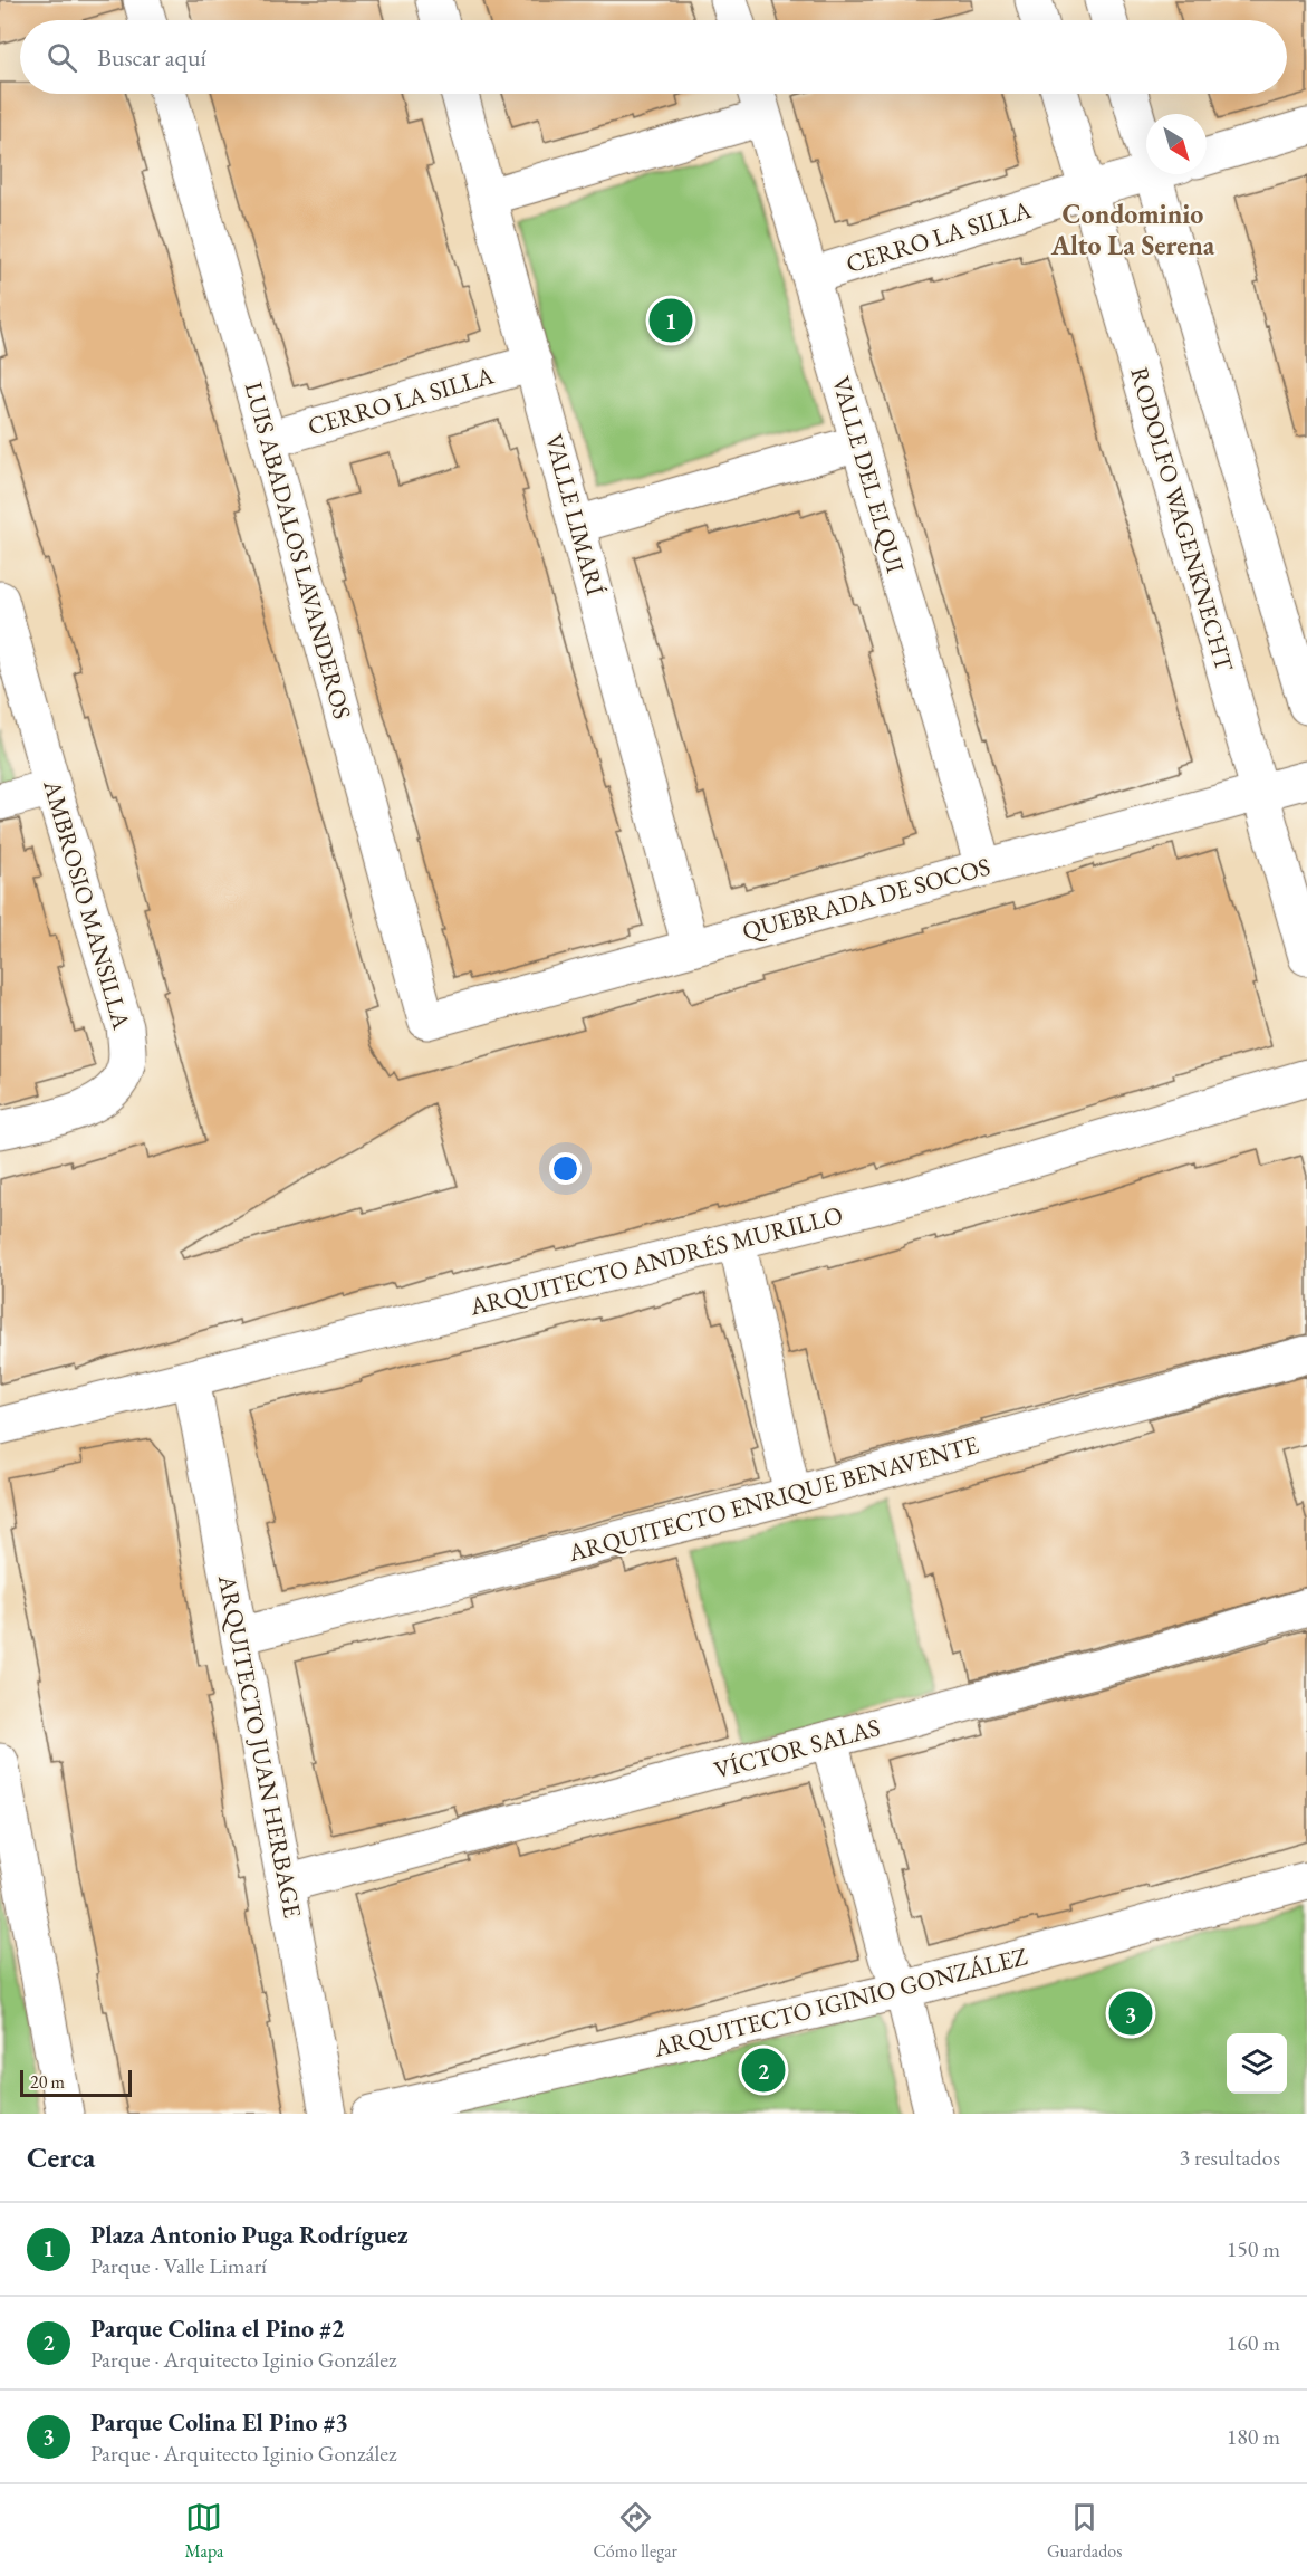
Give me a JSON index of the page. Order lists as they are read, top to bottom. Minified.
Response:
{"streets":{"street":["CERRO LA SILLA","VALLE DEL ELQUI","VALLE LIMARÍ","RODOLFO WAGENKNECHT","LUIS ABADALOS LAVANDEROS","QUEBRADA DE SOCOS","AMBROSIO MANSILLA","ARQUITECTO ANDRÉS MURILLO","ARQUITECTO ENRIQUE BENAVENTE","ARQUITECTO JUAN HERBAGE","VÍCTOR SALAS","ARQUITECTO IGINIO GONZÁLEZ"]},"crossings":[["CERRO LA SILLA","VALLE DEL ELQUI"],["CERRO LA SILLA","VALLE LIMARÍ"],["CERRO LA SILLA","RODOLFO WAGENKNECHT"],["CERRO LA SILLA","LUIS ABADALOS LAVANDEROS"],["VALLE DEL ELQUI","QUEBRADA DE SOCOS"],["VALLE LIMARÍ","QUEBRADA DE SOCOS"],["RODOLFO WAGENKNECHT","QUEBRADA DE SOCOS"],["LUIS ABADALOS LAVANDEROS","QUEBRADA DE SOCOS"],["ARQUITECTO ANDRÉS MURILLO","ARQUITECTO JUAN HERBAGE"],["ARQUITECTO ENRIQUE BENAVENTE","ARQUITECTO JUAN HERBAGE"],["ARQUITECTO JUAN HERBAGE","VÍCTOR SALAS"]],"districts":["Condominio Alto La Serena"],"scale_bar":"20 m","north":"bottom right","page":{"search":"Buscar aquí","pins":["1","3","2"],"scale":"20 m","heading":["Cerca","3 resultados"],"list":[{"mark":"1","name":"Plaza Antonio Puga Rodríguez","note":"Parque · Valle Limarí","value":"150 m"},{"mark":"2","name":"Parque Colina el Pino #2","note":"Parque · Arquitecto Iginio González","value":"160 m"},{"mark":"3","name":"Parque Colina El Pino #3","note":"Parque · Arquitecto Iginio González","value":"180 m"}],"nav":["Mapa","Cómo llegar","Guardados"]}}
